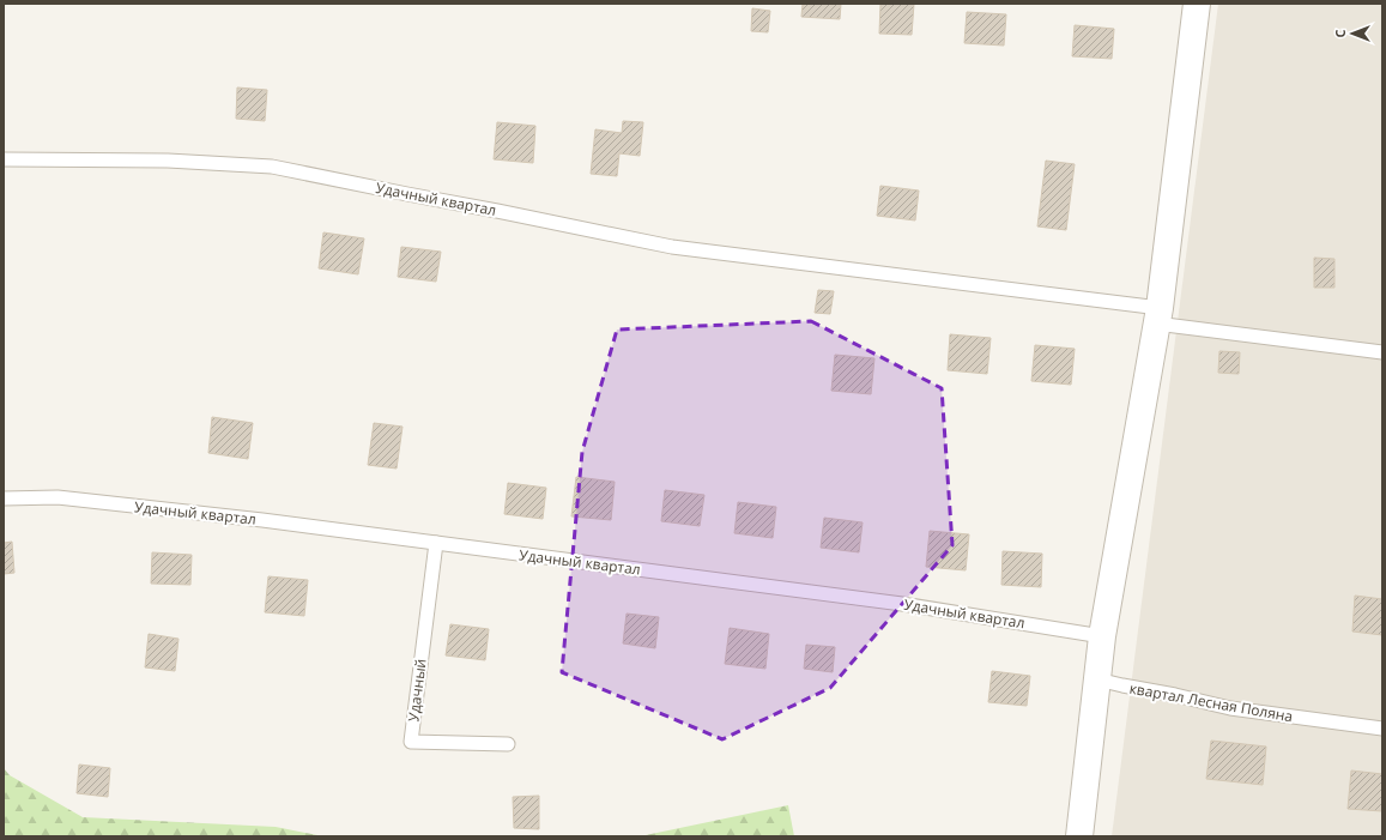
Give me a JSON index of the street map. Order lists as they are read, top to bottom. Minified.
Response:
{"streets":{"lane":["Удачный квартал","Удачный","квартал Лесная Поляна"]},"crossings":[["Удачный квартал","Удачный"]],"north":"left"}
